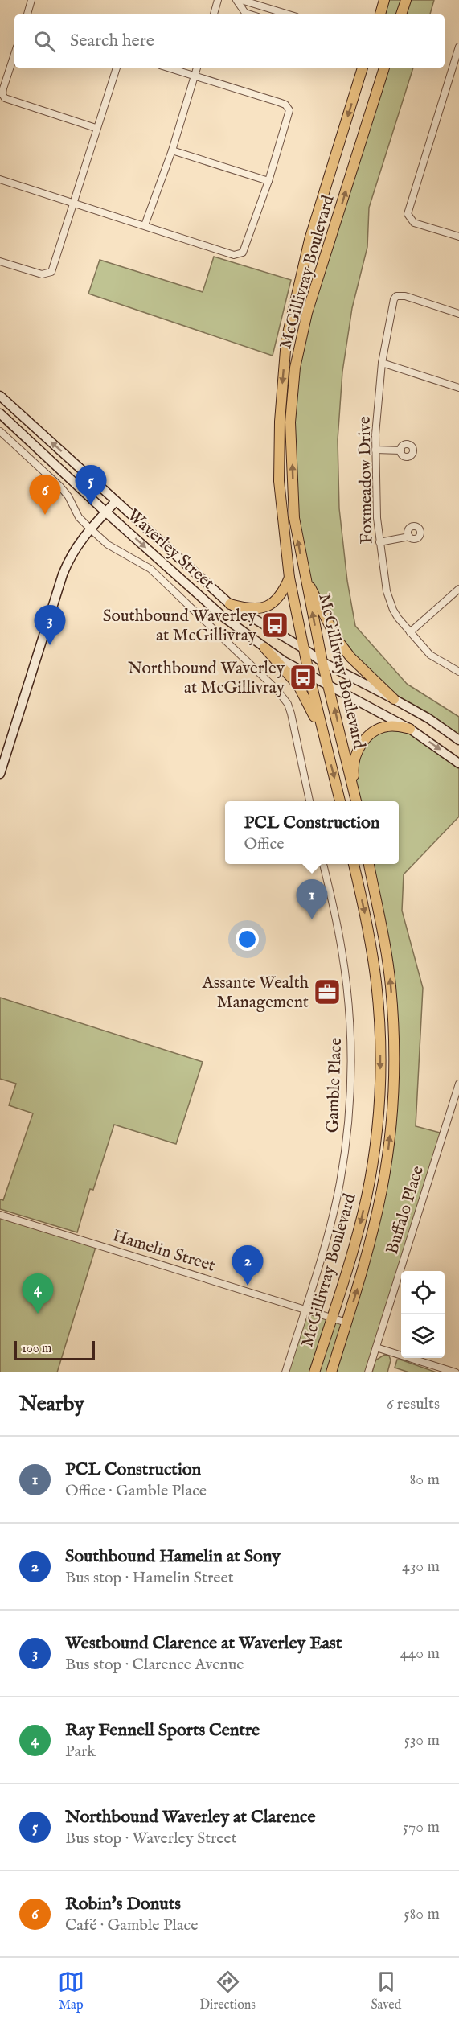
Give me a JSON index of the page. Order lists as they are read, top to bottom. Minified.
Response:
{"streets":{"main road":["McGillivray Boulevard","Waverley Street"],"street":["Foxmeadow Drive","Gamble Place","Buffalo Place","Hamelin Street"]},"crossings":[["McGillivray Boulevard","Waverley Street"],["McGillivray Boulevard","Hamelin Street"],["Gamble Place","Hamelin Street"]],"places":{"bus stop":["Southbound Waverley at McGillivray","Northbound Waverley at McGillivray"],"office":["Assante Wealth Management"]},"scale_bar":"100 m","page":{"search":"Search here","pins":["5","6","3","1","2","4"],"popup":["PCL Construction","Office"],"scale":"100 m","heading":["Nearby","6 results"],"list":[{"mark":"1","name":"PCL Construction","note":"Office · Gamble Place","value":"80 m"},{"mark":"2","name":"Southbound Hamelin at Sony","note":"Bus stop · Hamelin Street","value":"430 m"},{"mark":"3","name":"Westbound Clarence at Waverley East","note":"Bus stop · Clarence Avenue","value":"440 m"},{"mark":"4","name":"Ray Fennell Sports Centre","note":"Park","value":"530 m"},{"mark":"5","name":"Northbound Waverley at Clarence","note":"Bus stop · Waverley Street","value":"570 m"},{"mark":"6","name":"Robin's Donuts","note":"Café · Gamble Place","value":"580 m"}],"nav":["Map","Directions","Saved"]}}
